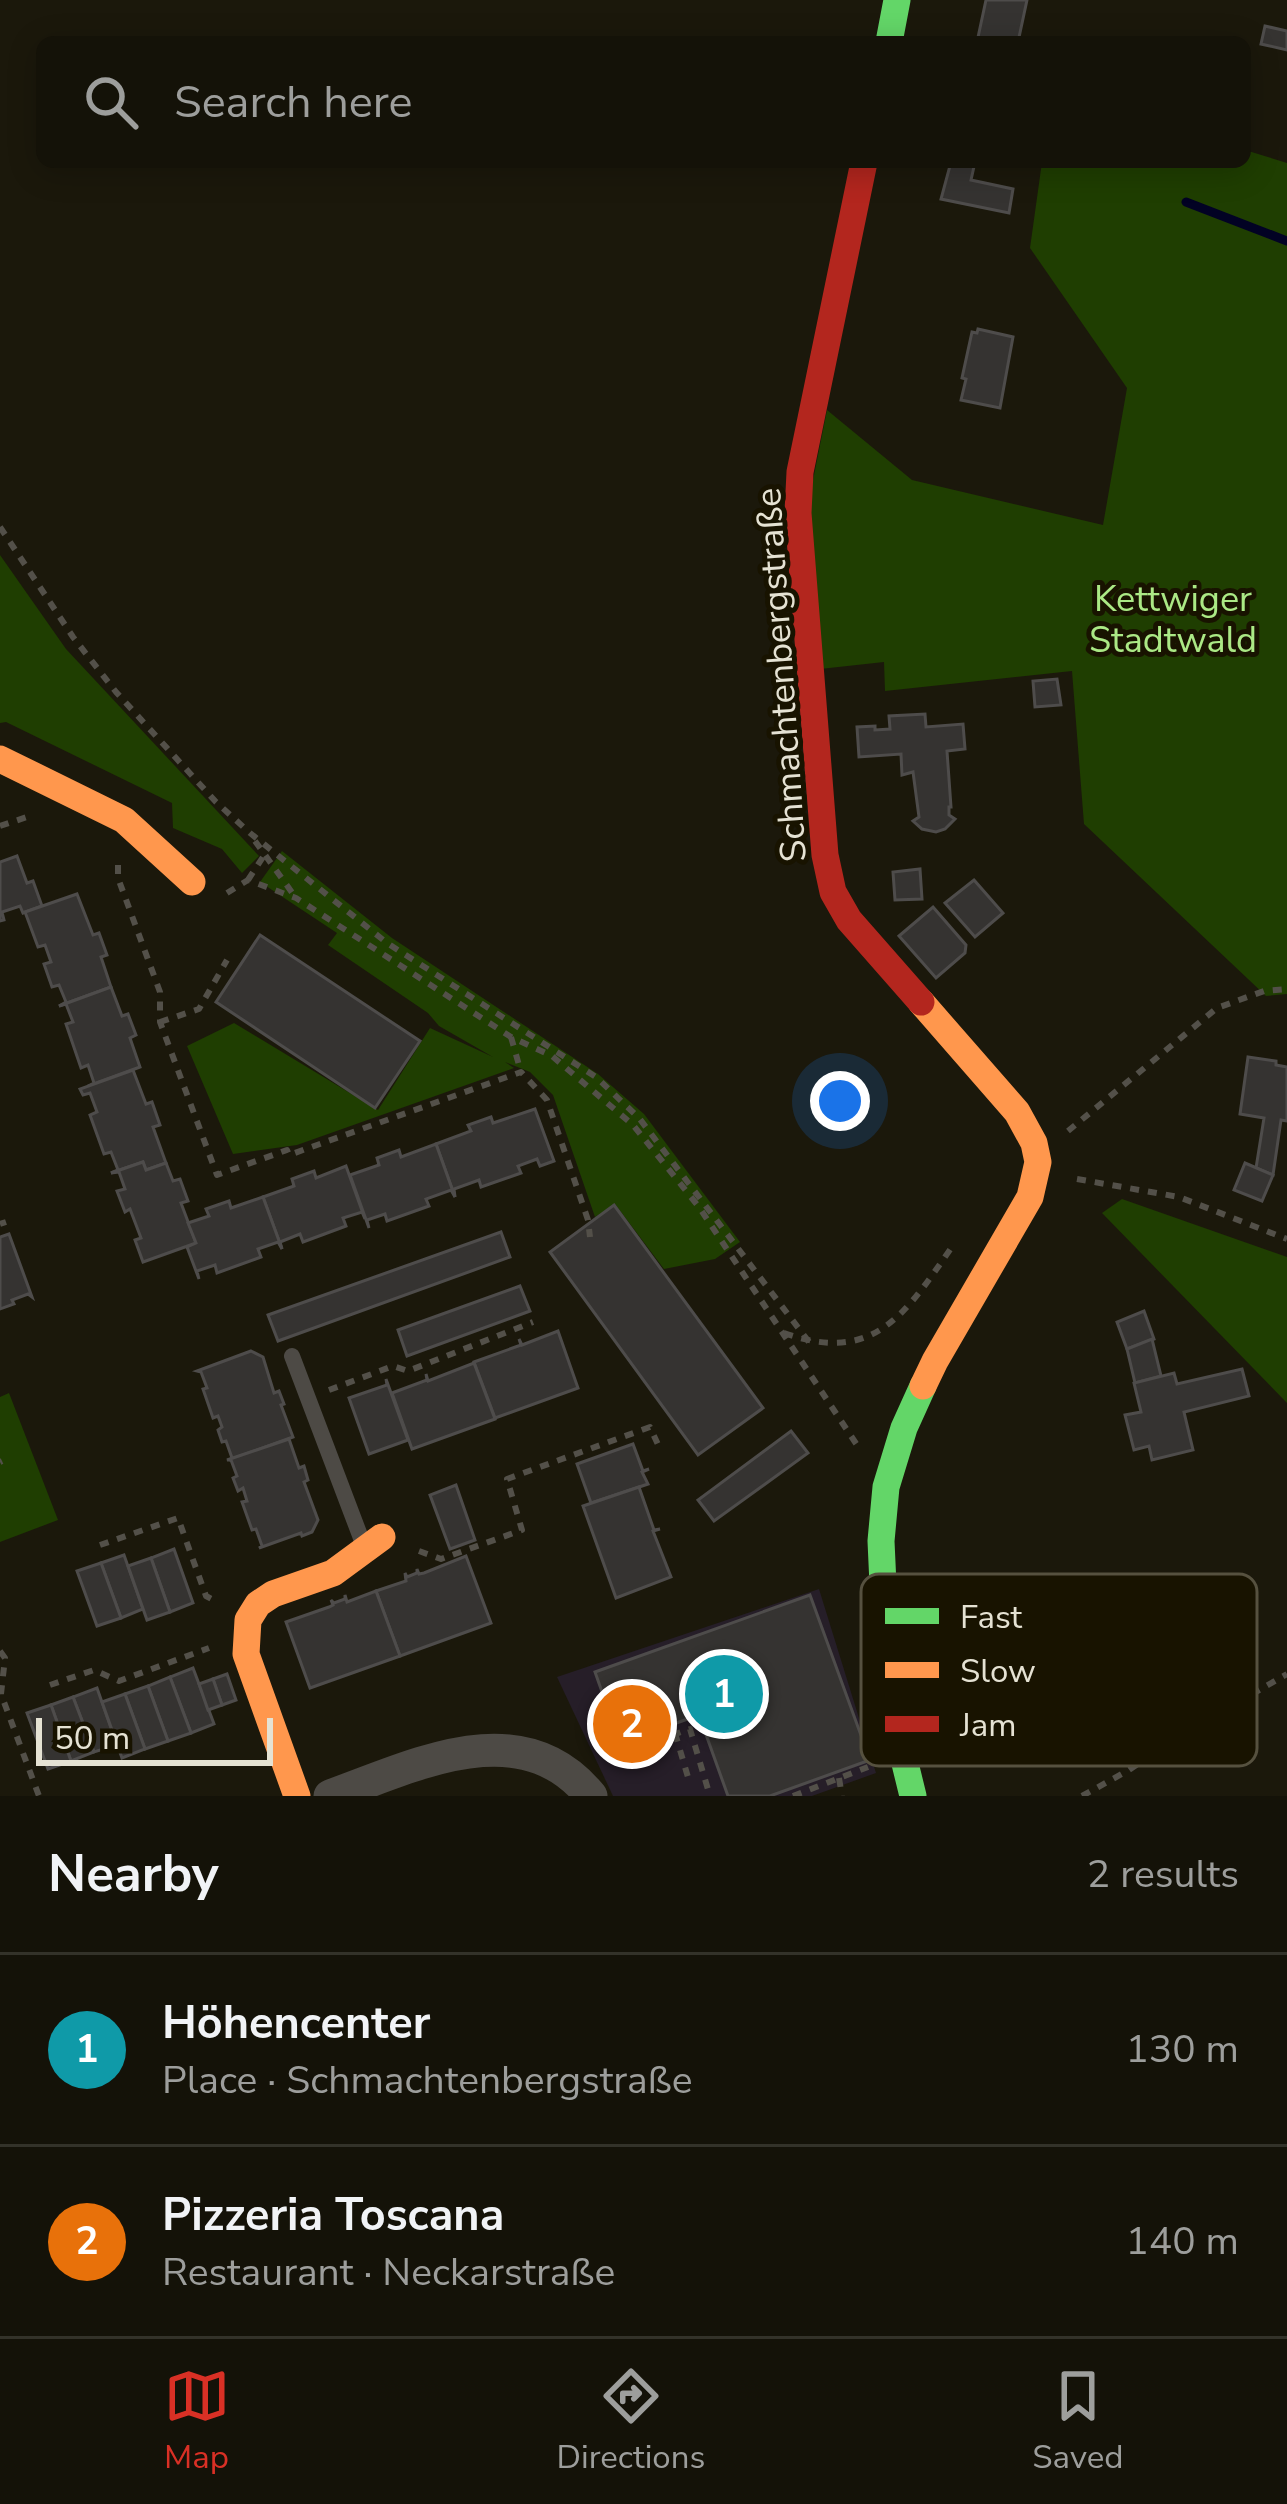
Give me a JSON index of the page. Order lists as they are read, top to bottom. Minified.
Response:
{"streets":{"street":["Schmachtenbergstraße"]},"parks":["Kettwiger Stadtwald"],"legend":["Fast","Slow","Jam"],"scale_bar":"50 m","page":{"search":"Search here","pins":["1","2"],"scale":"50 m","heading":["Nearby","2 results"],"list":[{"mark":"1","name":"Höhencenter","note":"Place · Schmachtenbergstraße","value":"130 m"},{"mark":"2","name":"Pizzeria Toscana","note":"Restaurant · Neckarstraße","value":"140 m"}],"nav":["Map","Directions","Saved"]}}
